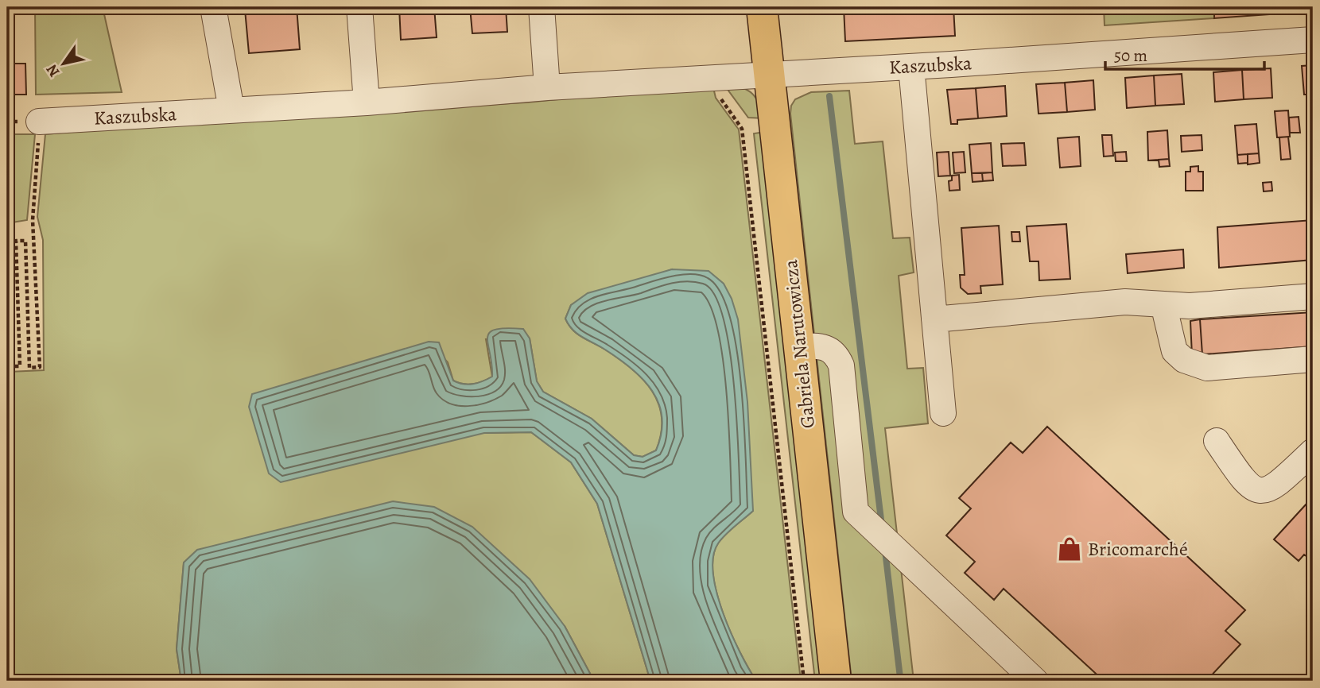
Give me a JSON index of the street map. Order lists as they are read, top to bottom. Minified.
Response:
{"streets":{"main road":["Gabriela Narutowicza"],"street":["Kaszubska"]},"crossings":[["Kaszubska","Gabriela Narutowicza"]],"places":{"shop":["Bricomarché"]},"scale_bar":"50 m","north":"bottom left"}
